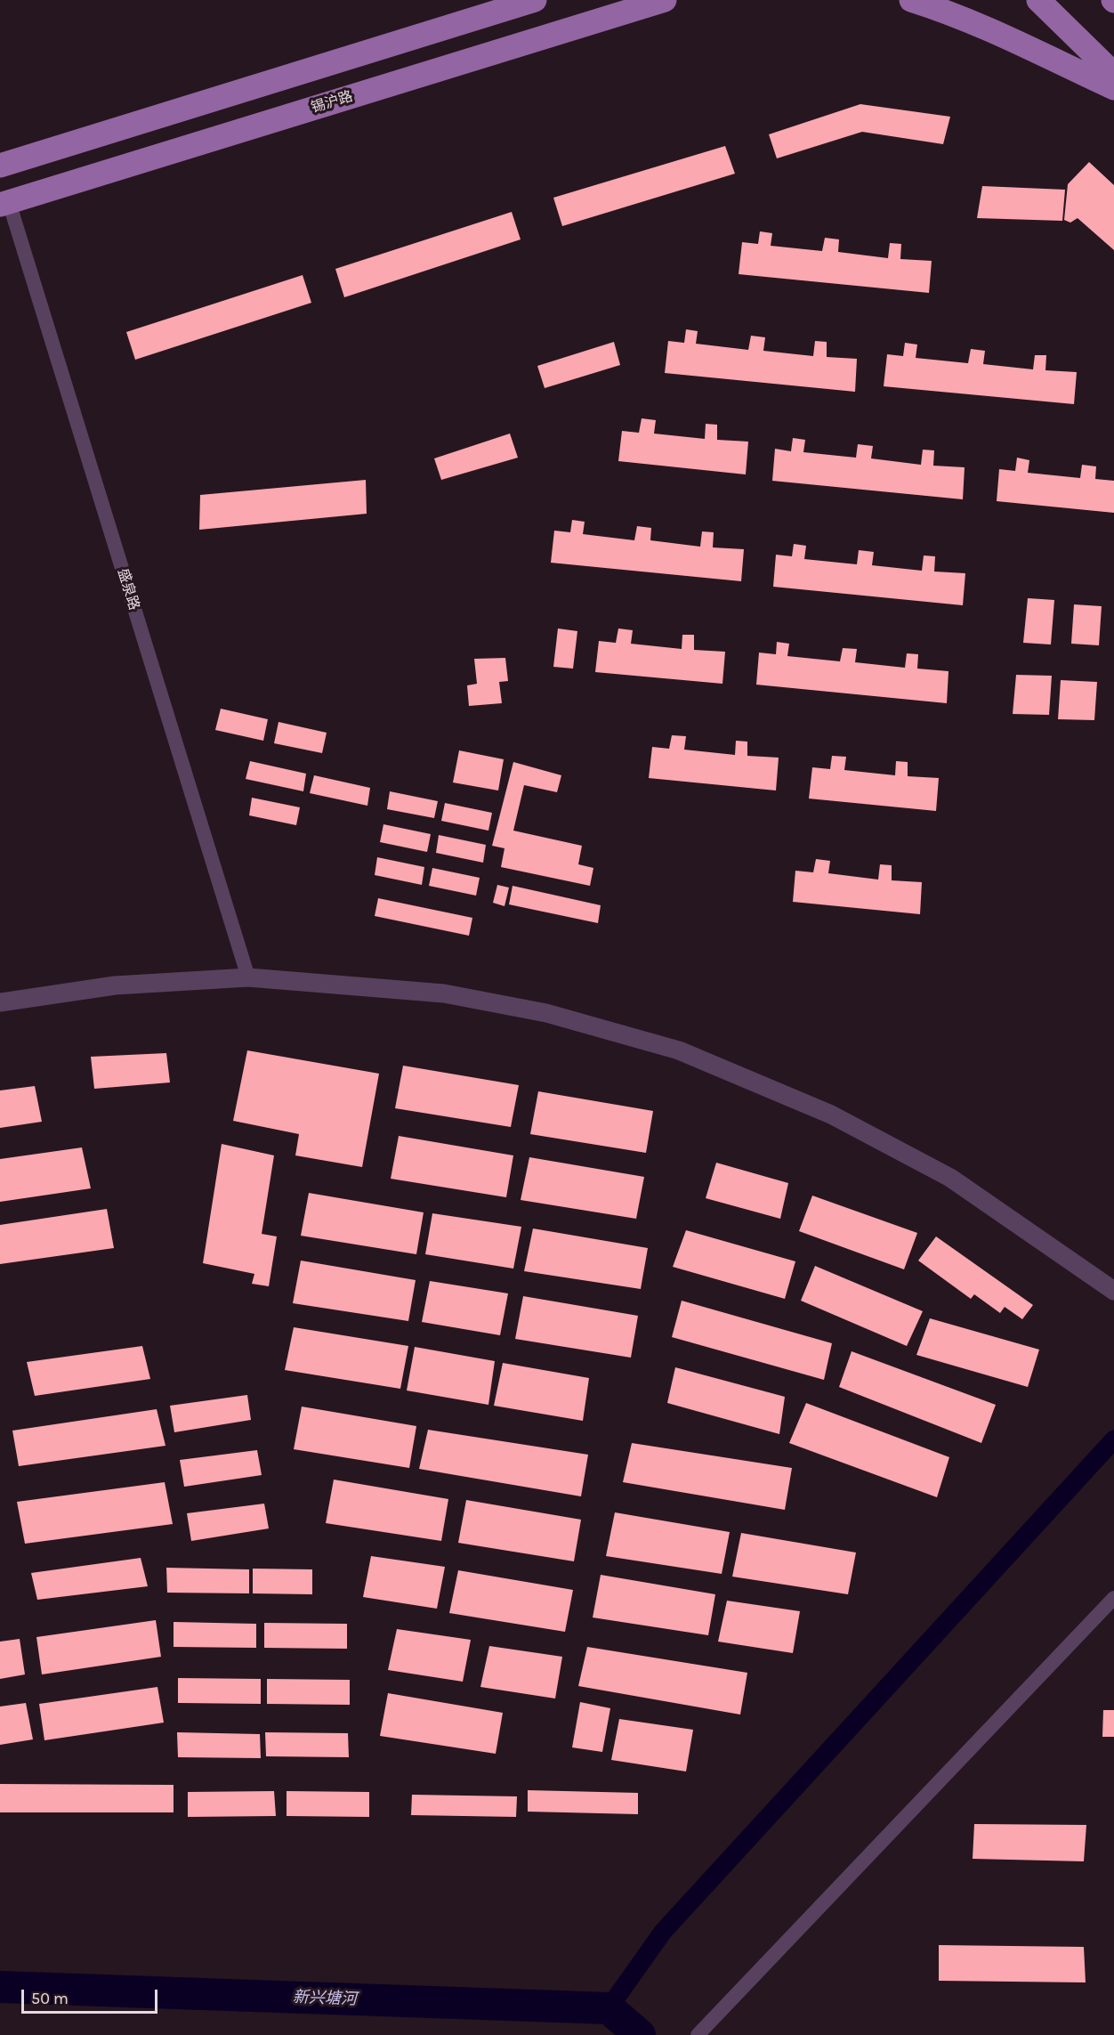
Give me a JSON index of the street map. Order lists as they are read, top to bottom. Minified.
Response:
{"streets":{"main road":["锡沪路"],"street":["盛泉路"]},"crossings":[["锡沪路","盛泉路"]],"water":["新兴塘河"],"scale_bar":"50 m"}
